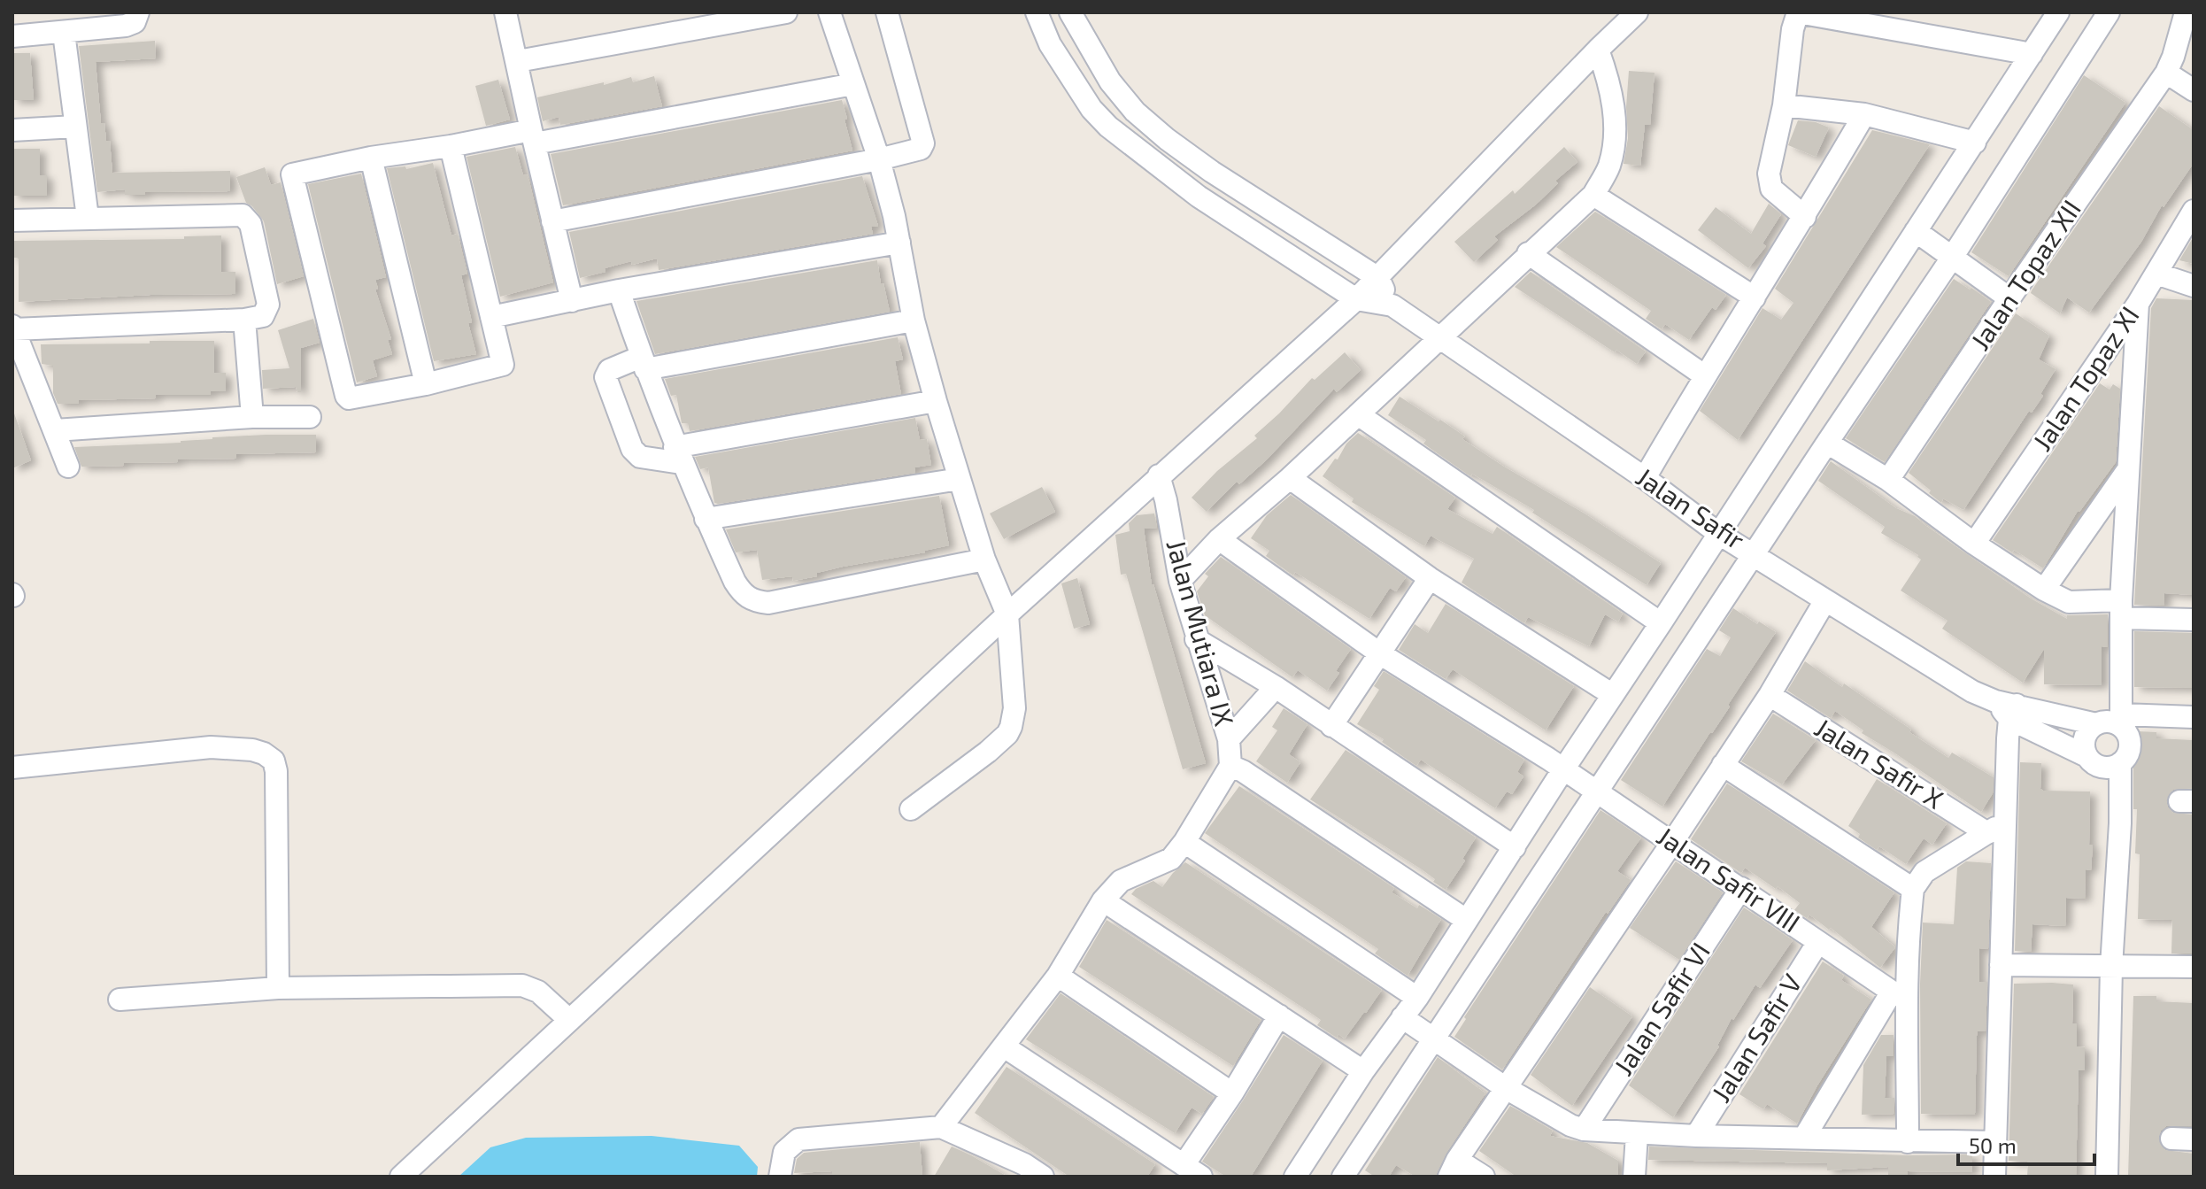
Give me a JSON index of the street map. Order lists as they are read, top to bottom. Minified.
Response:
{"streets":{"street":["Jalan Topaz XII","Jalan Topaz XI","Jalan Safir","Jalan Mutiara IX","Jalan Safir X","Jalan Safir VIII","Jalan Safir VI","Jalan Safir V"]},"crossings":[["Jalan Safir VIII","Jalan Safir VI"],["Jalan Safir VIII","Jalan Safir V"]],"scale_bar":"50 m"}
